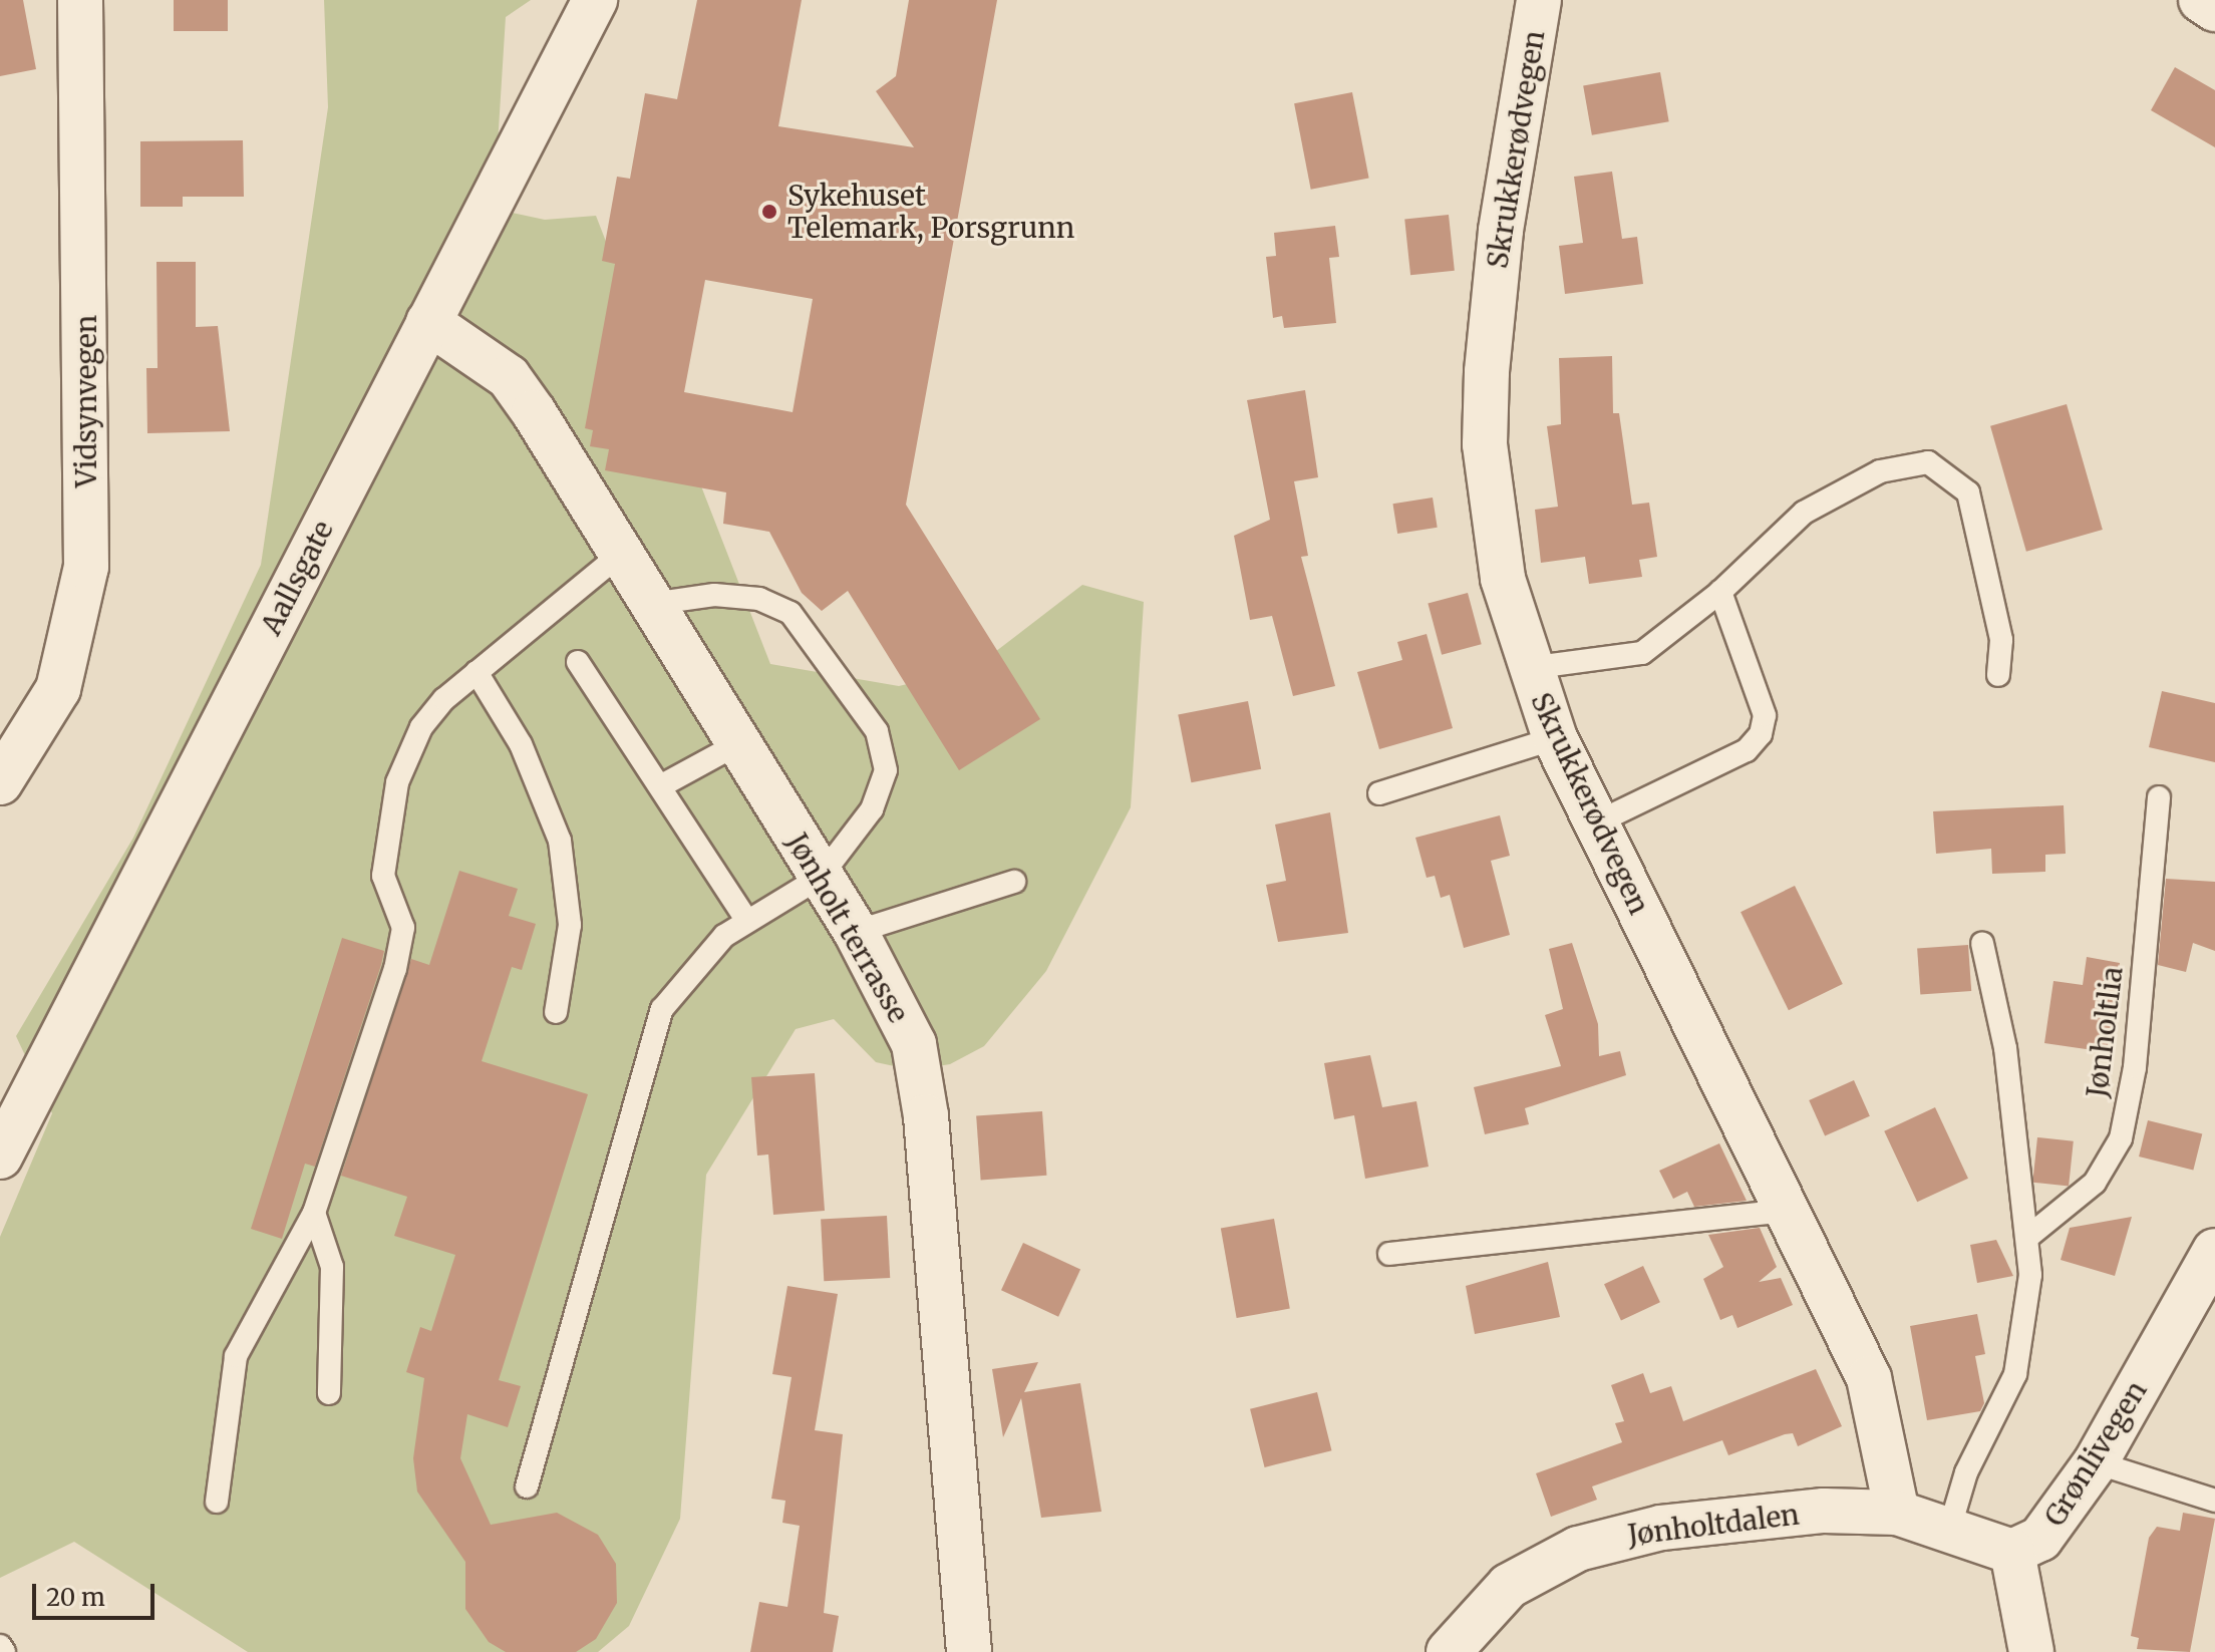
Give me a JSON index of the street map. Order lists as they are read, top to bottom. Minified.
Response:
{"streets":{"street":["Skrukkerødvegen","Vidsynvegen","Aallsgate","Jønholt terrasse","Grønlivegen","Jønholtdalen"],"lane":["Jønholtlia"]},"crossings":[["Skrukkerødvegen","Jønholtdalen"],["Aallsgate","Jønholt terrasse"],["Grønlivegen","Jønholtdalen"]],"places":["Sykehuset Telemark, Porsgrunn"],"scale_bar":"20 m"}
